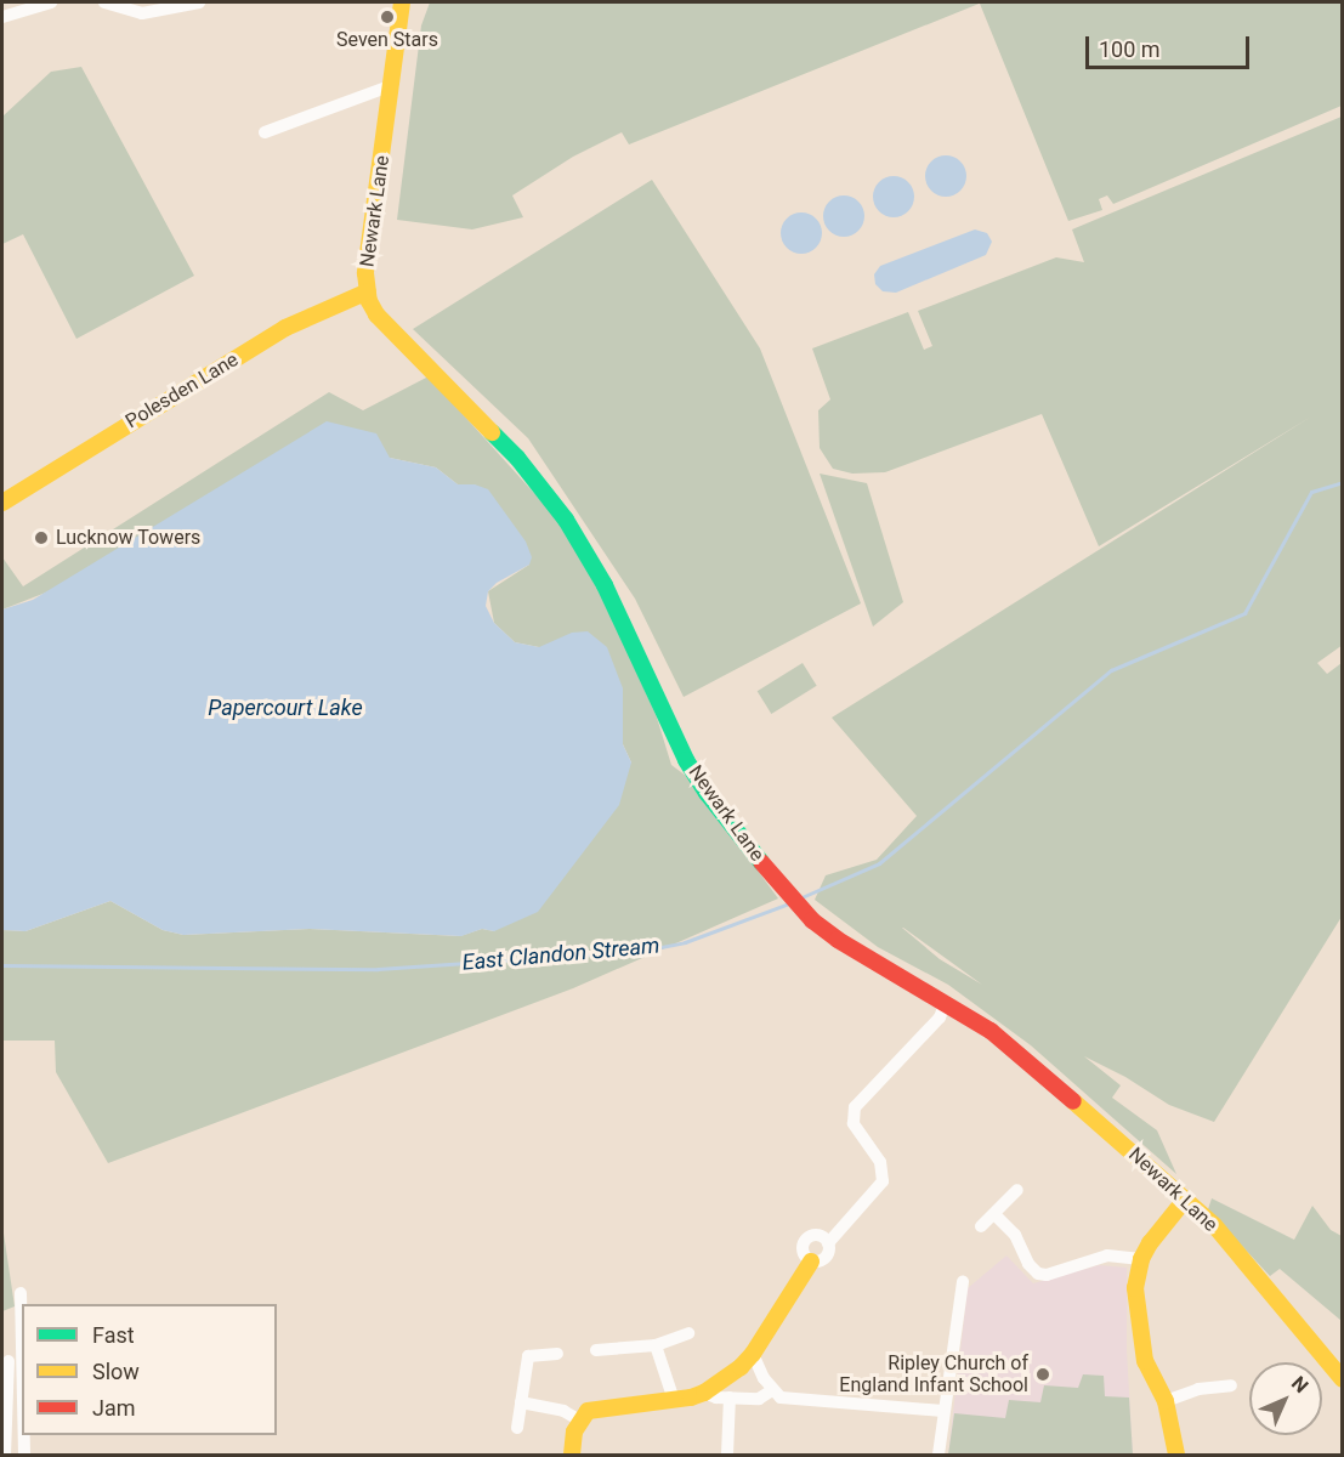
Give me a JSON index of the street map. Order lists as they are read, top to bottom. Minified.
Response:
{"streets":{"main road":["Newark Lane","Polesden Lane"]},"crossings":[["Newark Lane","Polesden Lane"]],"water":["Papercourt Lake","East Clandon Stream"],"places":["Seven Stars","Lucknow Towers","Ripley Church of England Infant School"],"legend":["Fast","Slow","Jam"],"scale_bar":"100 m","north":"top right"}
